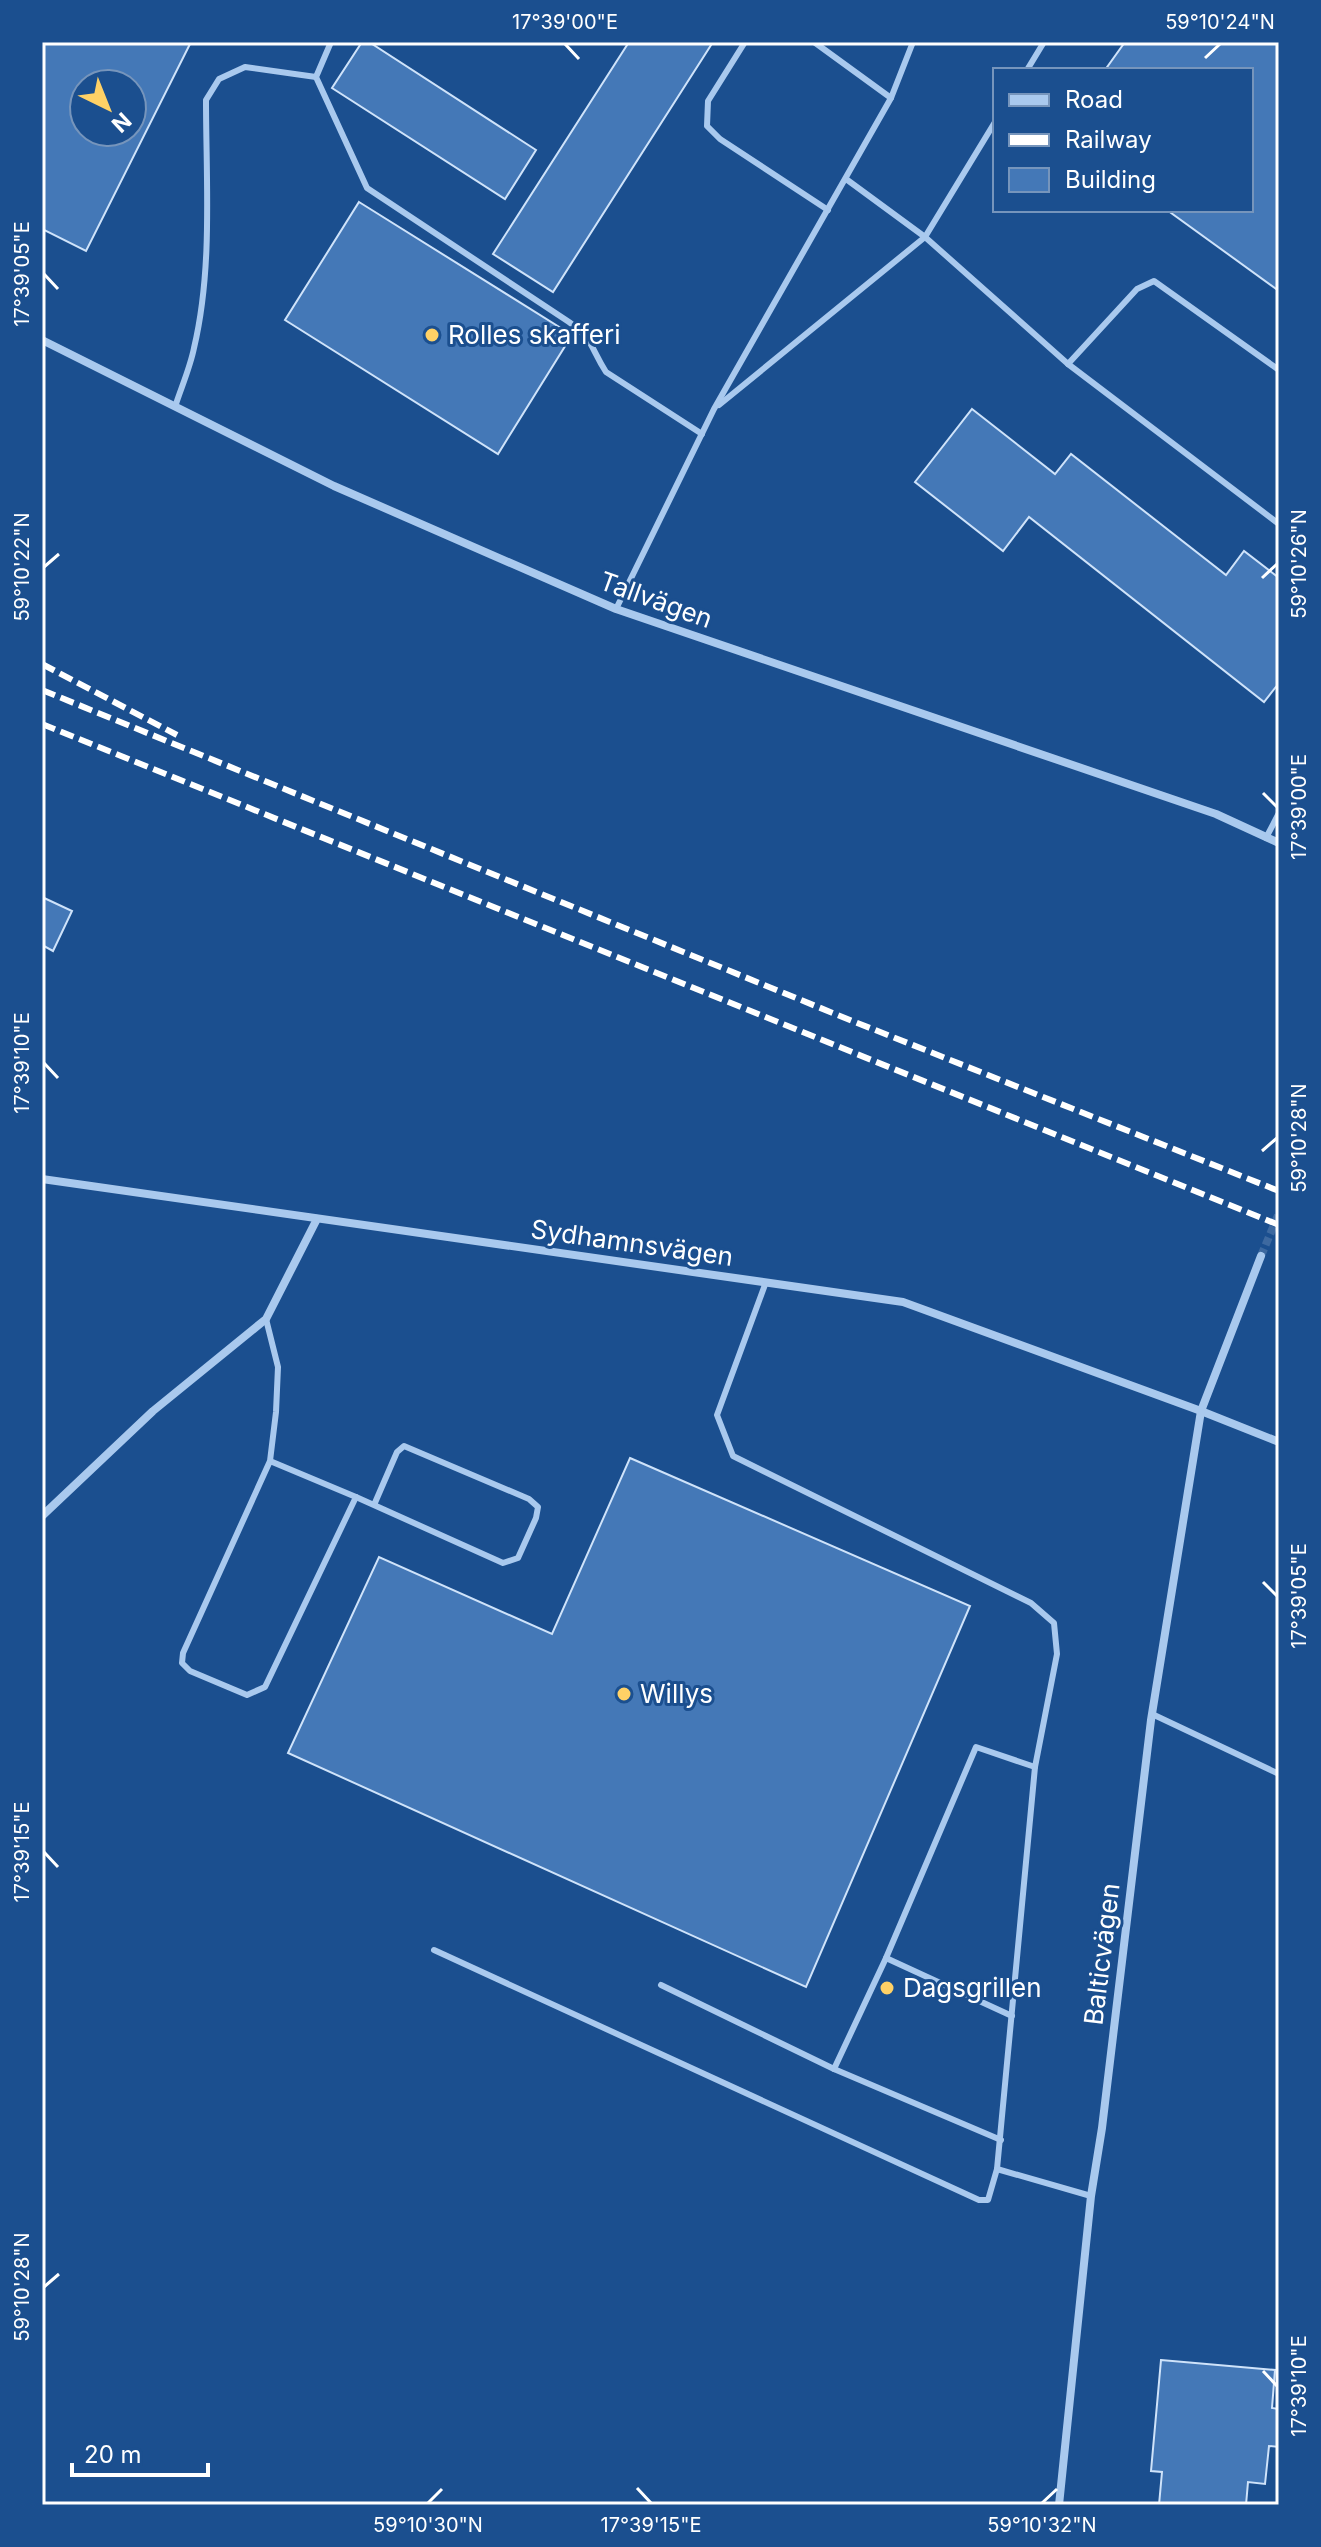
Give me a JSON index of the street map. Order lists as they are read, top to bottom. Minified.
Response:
{"streets":{"street":["Tallvägen","Sydhamnsvägen","Balticvägen"]},"crossings":[["Sydhamnsvägen","Balticvägen"]],"places":["Rolles skafferi","Willys","Dagsgrillen"],"legend":["Road","Railway","Building"],"scale_bar":"20 m","north":"bottom right","coordinates":["17°39'00\"E","59°10'24\"N","17°39'05\"E","59°10'26\"N","59°10'22\"N","17°39'10\"E","59°10'28\"N","17°39'15\"E","59°10'30\"N","59°10'32\"N"]}
